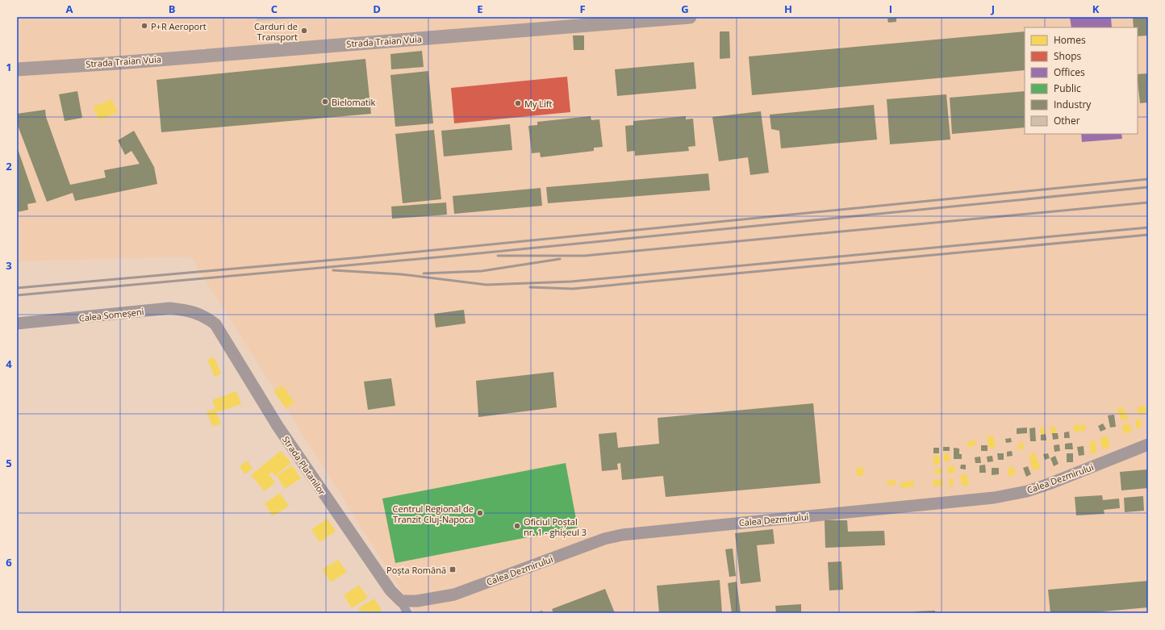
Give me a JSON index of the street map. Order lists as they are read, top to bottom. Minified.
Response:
{"streets":{"main road":["Strada Traian Vuia","Calea Someșeni","Strada Platanilor","Calea Dezmirului"]},"crossings":[["Calea Someșeni","Strada Platanilor"],["Strada Platanilor","Calea Dezmirului"]],"places":{"other":["P+R Aeroport","Carduri de Transport","Bielomatik","My Lift","Centrul Regional de Tranzit Cluj-Napoca","Oficiul Poștal nr. 1 - ghișeul 3"],"transit":["Poșta Română"]},"legend":["Homes","Shops","Offices","Public","Industry","Other"],"grid":{"columns":["A","B","C","D","E","F","G","H","I","J","K"],"rows":["1","2","3","4","5","6"]}}
